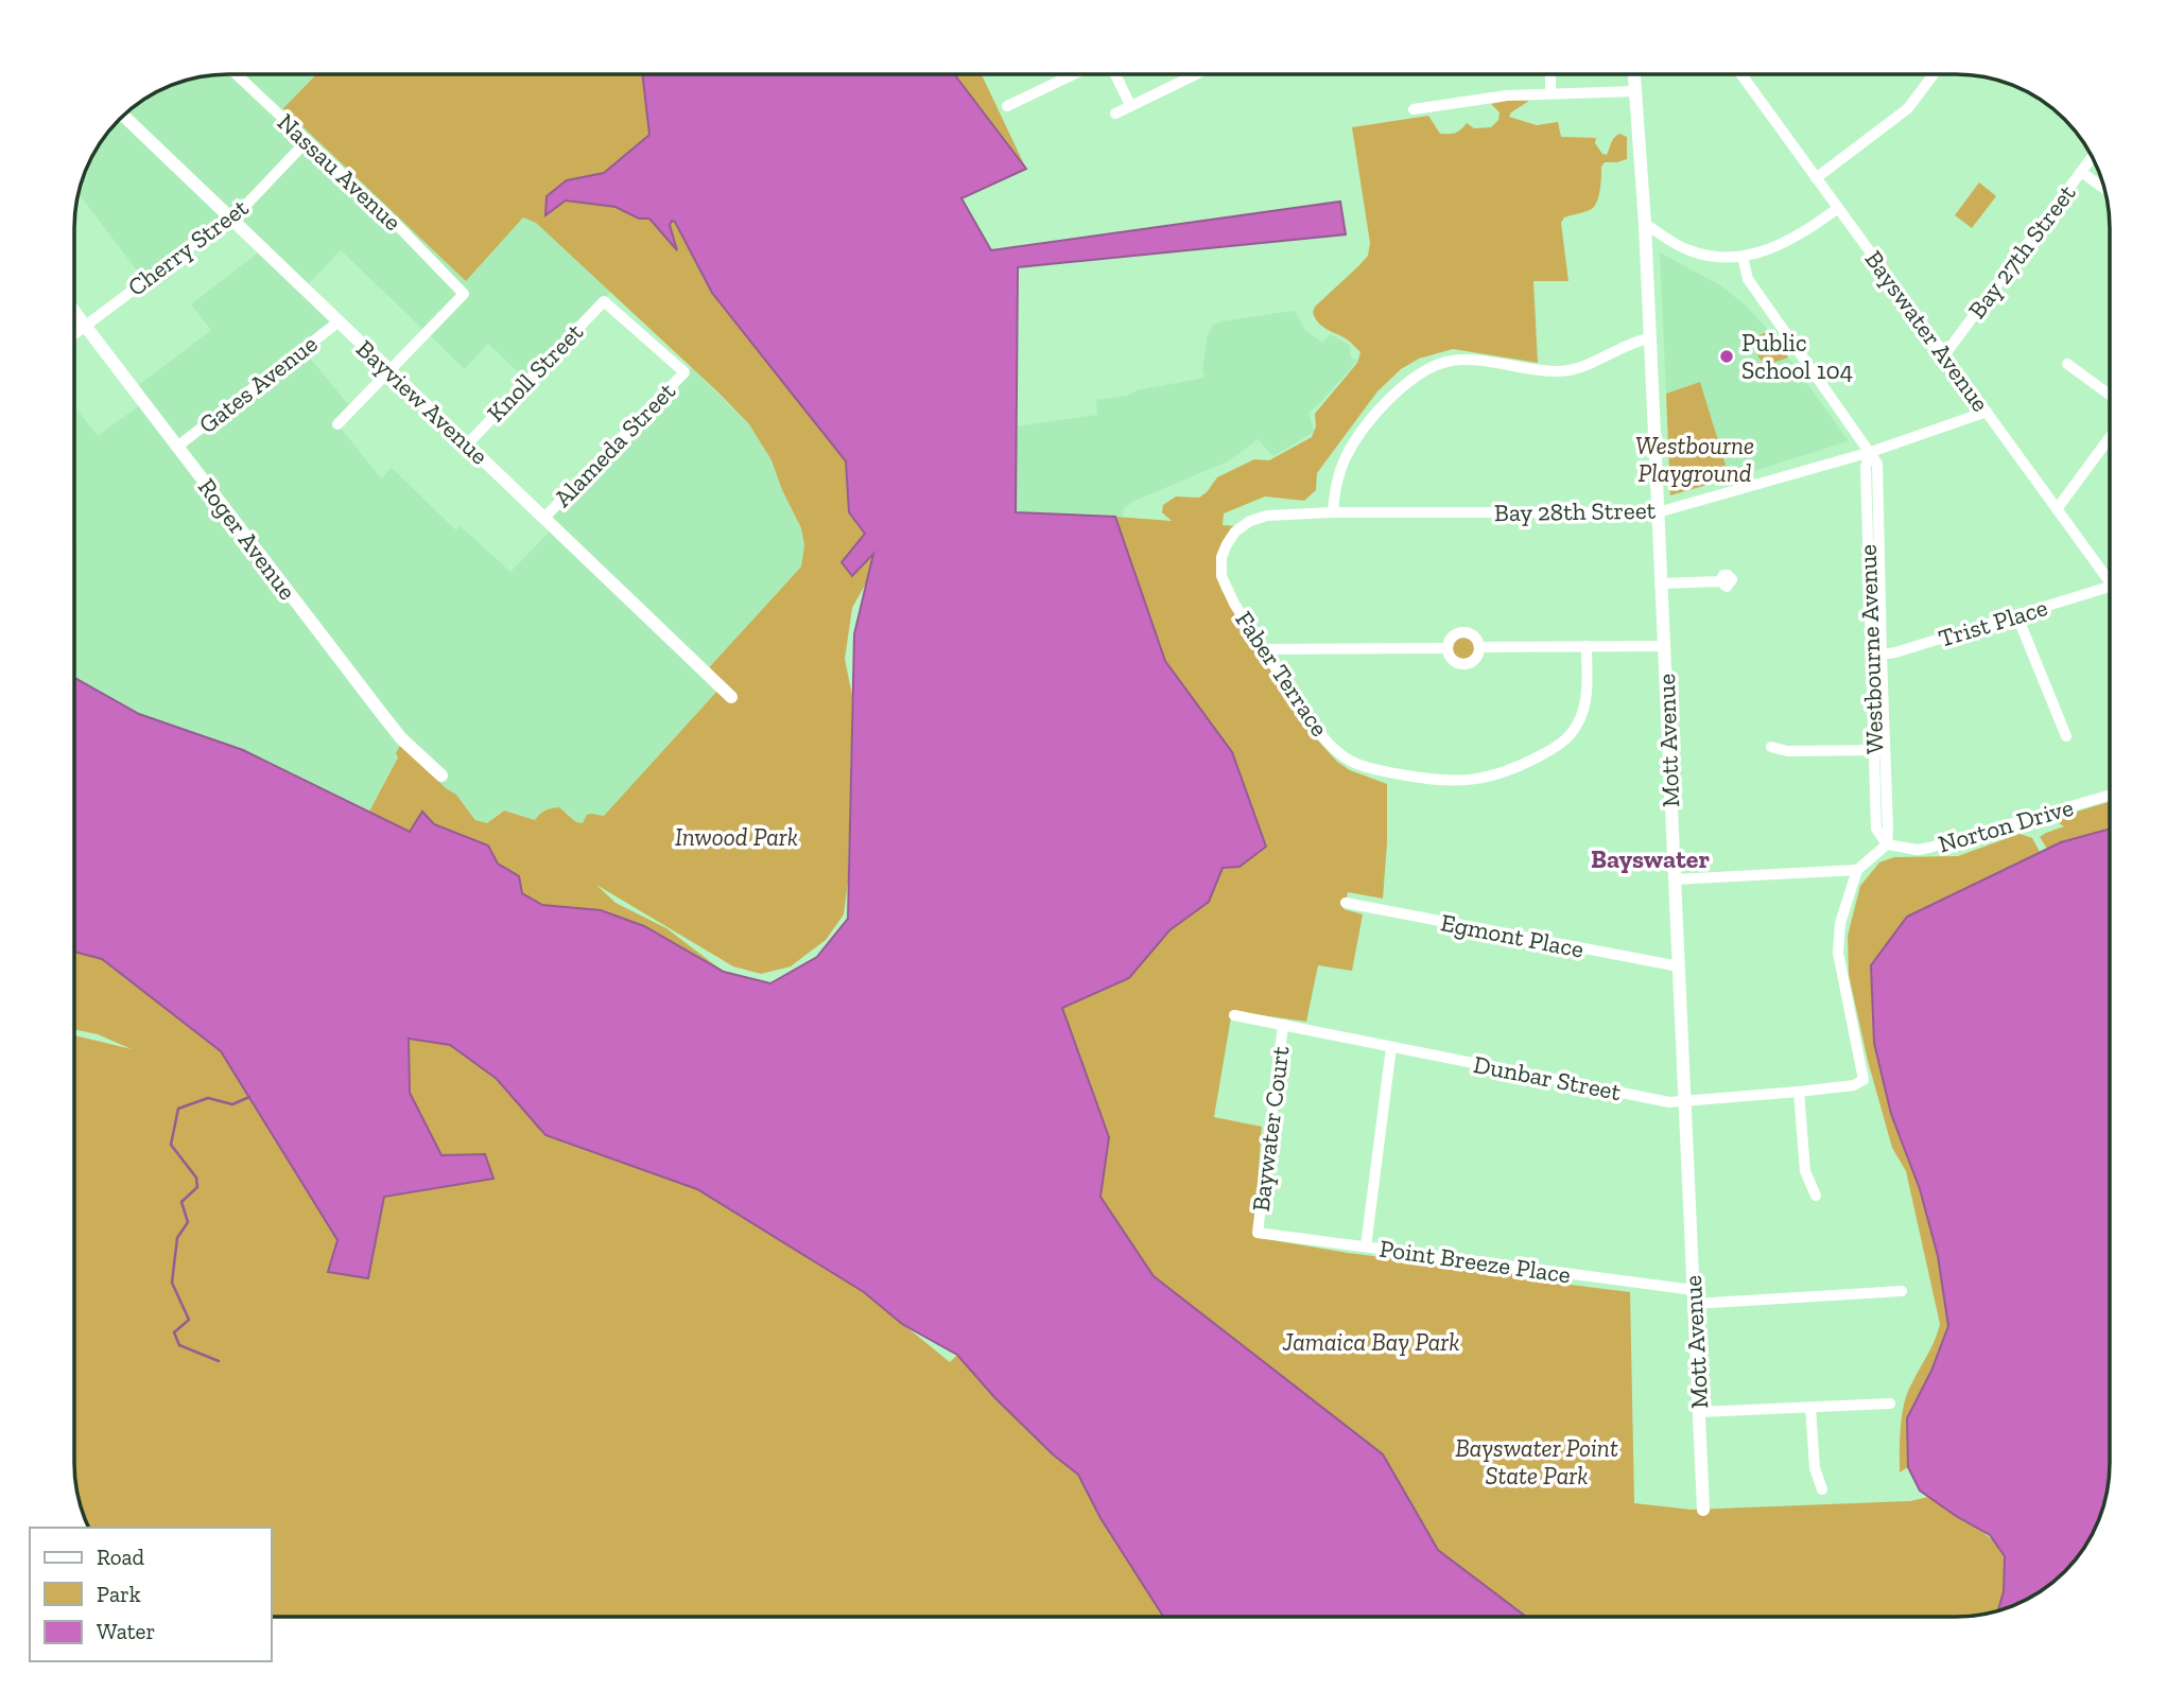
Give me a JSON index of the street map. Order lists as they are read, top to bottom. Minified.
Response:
{"streets":{"street":["Nassau Avenue","Cherry Street","Bay 27th Street","Bayswater Avenue","Knoll Street","Gates Avenue","Bayview Avenue","Alameda Street","Bay 28th Street","Roger Avenue","Trist Place","Westbourne Avenue","Faber Terrace","Mott Avenue","Norton Drive","Egmont Place","Dunbar Street","Baywater Court","Point Breeze Place"]},"crossings":[["Nassau Avenue","Cherry Street"],["Nassau Avenue","Bayview Avenue"],["Cherry Street","Bayview Avenue"],["Cherry Street","Roger Avenue"],["Bay 27th Street","Bayswater Avenue"],["Bayswater Avenue","Bay 28th Street"],["Knoll Street","Bayview Avenue"],["Knoll Street","Alameda Street"],["Gates Avenue","Bayview Avenue"],["Gates Avenue","Roger Avenue"],["Bayview Avenue","Alameda Street"],["Bay 28th Street","Westbourne Avenue"],["Bay 28th Street","Faber Terrace"],["Bay 28th Street","Mott Avenue"],["Trist Place","Westbourne Avenue"],["Westbourne Avenue","Norton Drive"],["Mott Avenue","Egmont Place"],["Mott Avenue","Dunbar Street"],["Mott Avenue","Point Breeze Place"],["Dunbar Street","Baywater Court"],["Baywater Court","Point Breeze Place"]],"districts":["Bayswater"],"parks":["Westbourne Playground","Inwood Park","Jamaica Bay Park","Bayswater Point State Park"],"places":["Public School 104"],"legend":["Road","Park","Water"]}
